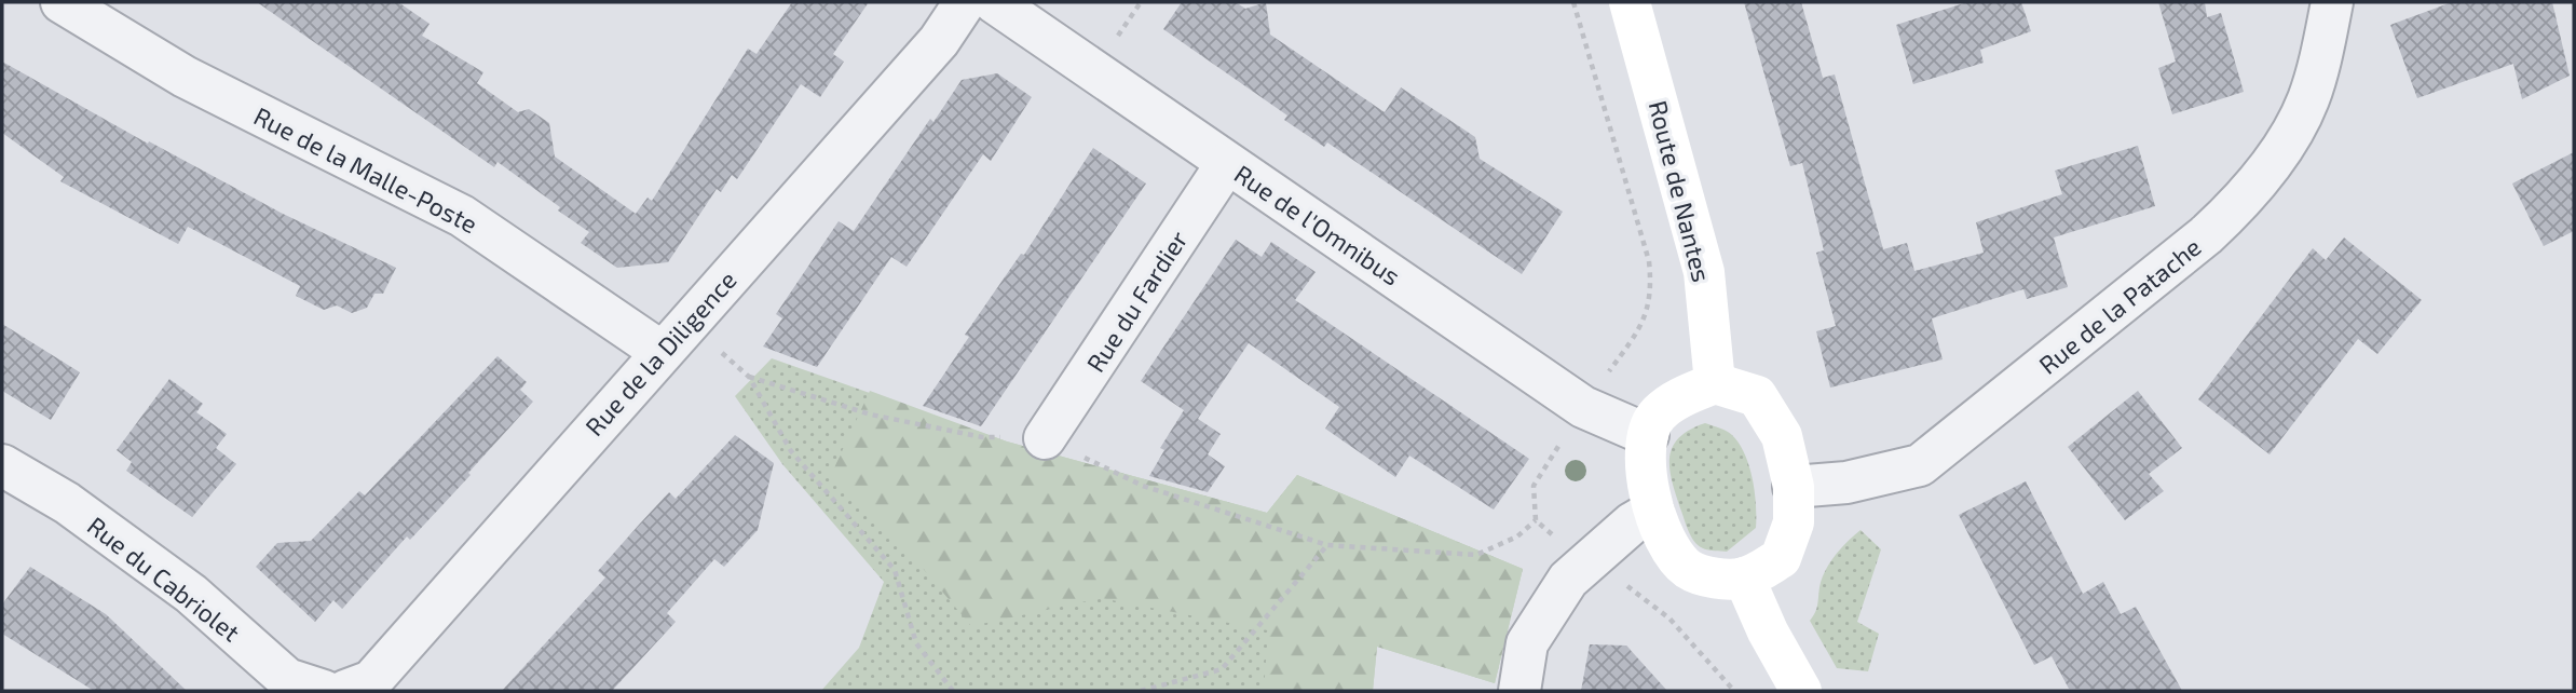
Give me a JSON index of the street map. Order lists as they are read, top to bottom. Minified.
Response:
{"streets":{"main road":["Route de Nantes"],"street":["Rue de la Malle-Poste","Rue de l'Omnibus","Rue du Fardier","Rue de la Patache","Rue de la Diligence","Rue du Cabriolet"]},"crossings":[["Rue de la Malle-Poste","Rue de la Diligence"],["Route de Nantes","Rue de l'Omnibus"],["Route de Nantes","Rue de la Patache"],["Rue de l'Omnibus","Rue du Fardier"],["Rue de l'Omnibus","Rue de la Patache"]]}
